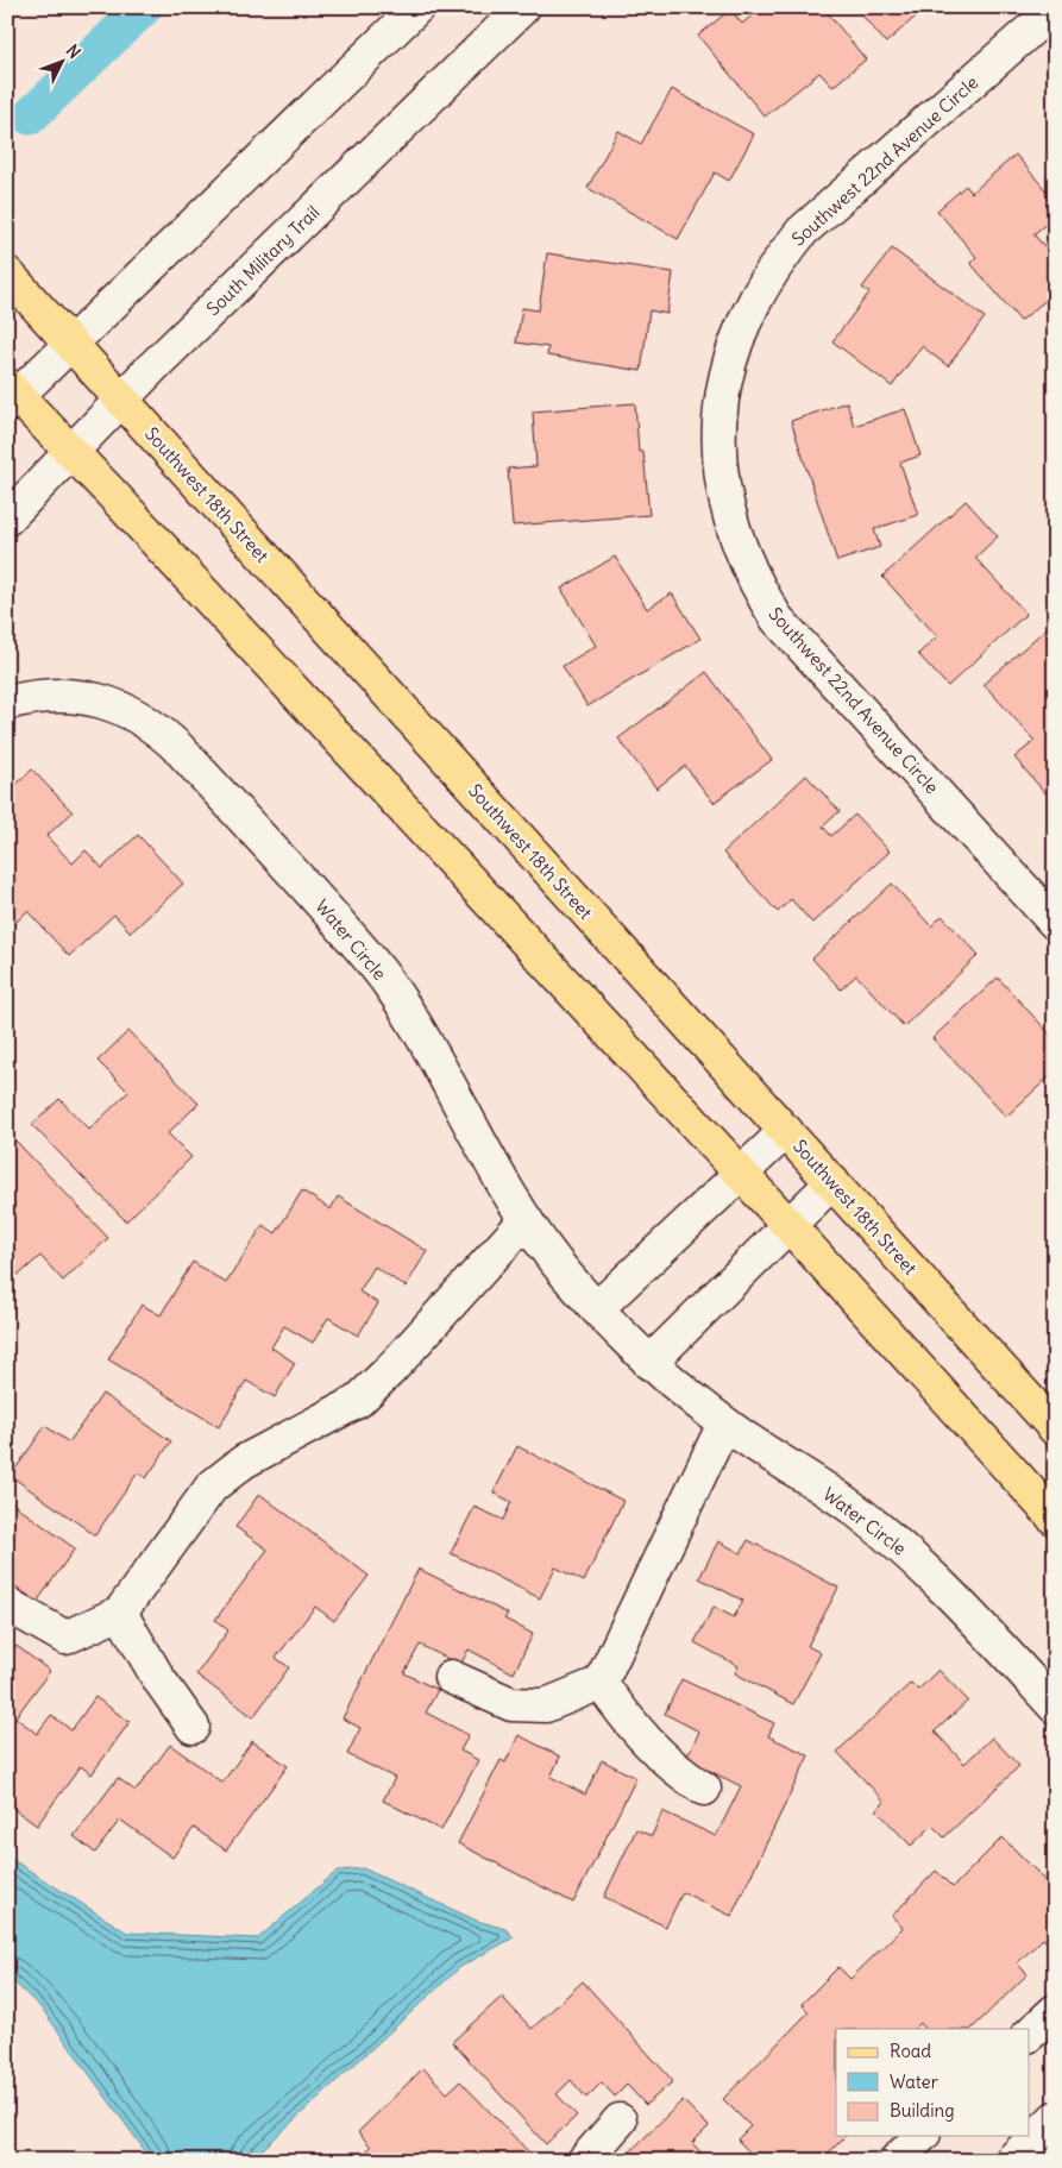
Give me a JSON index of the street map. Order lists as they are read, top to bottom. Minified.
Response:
{"streets":{"main road":["Southwest 18th Street"],"street":["Southwest 22nd Avenue Circle","South Military Trail","Water Circle"]},"crossings":[["South Military Trail","Southwest 18th Street"]],"legend":["Road","Water","Building"],"north":"top right"}
